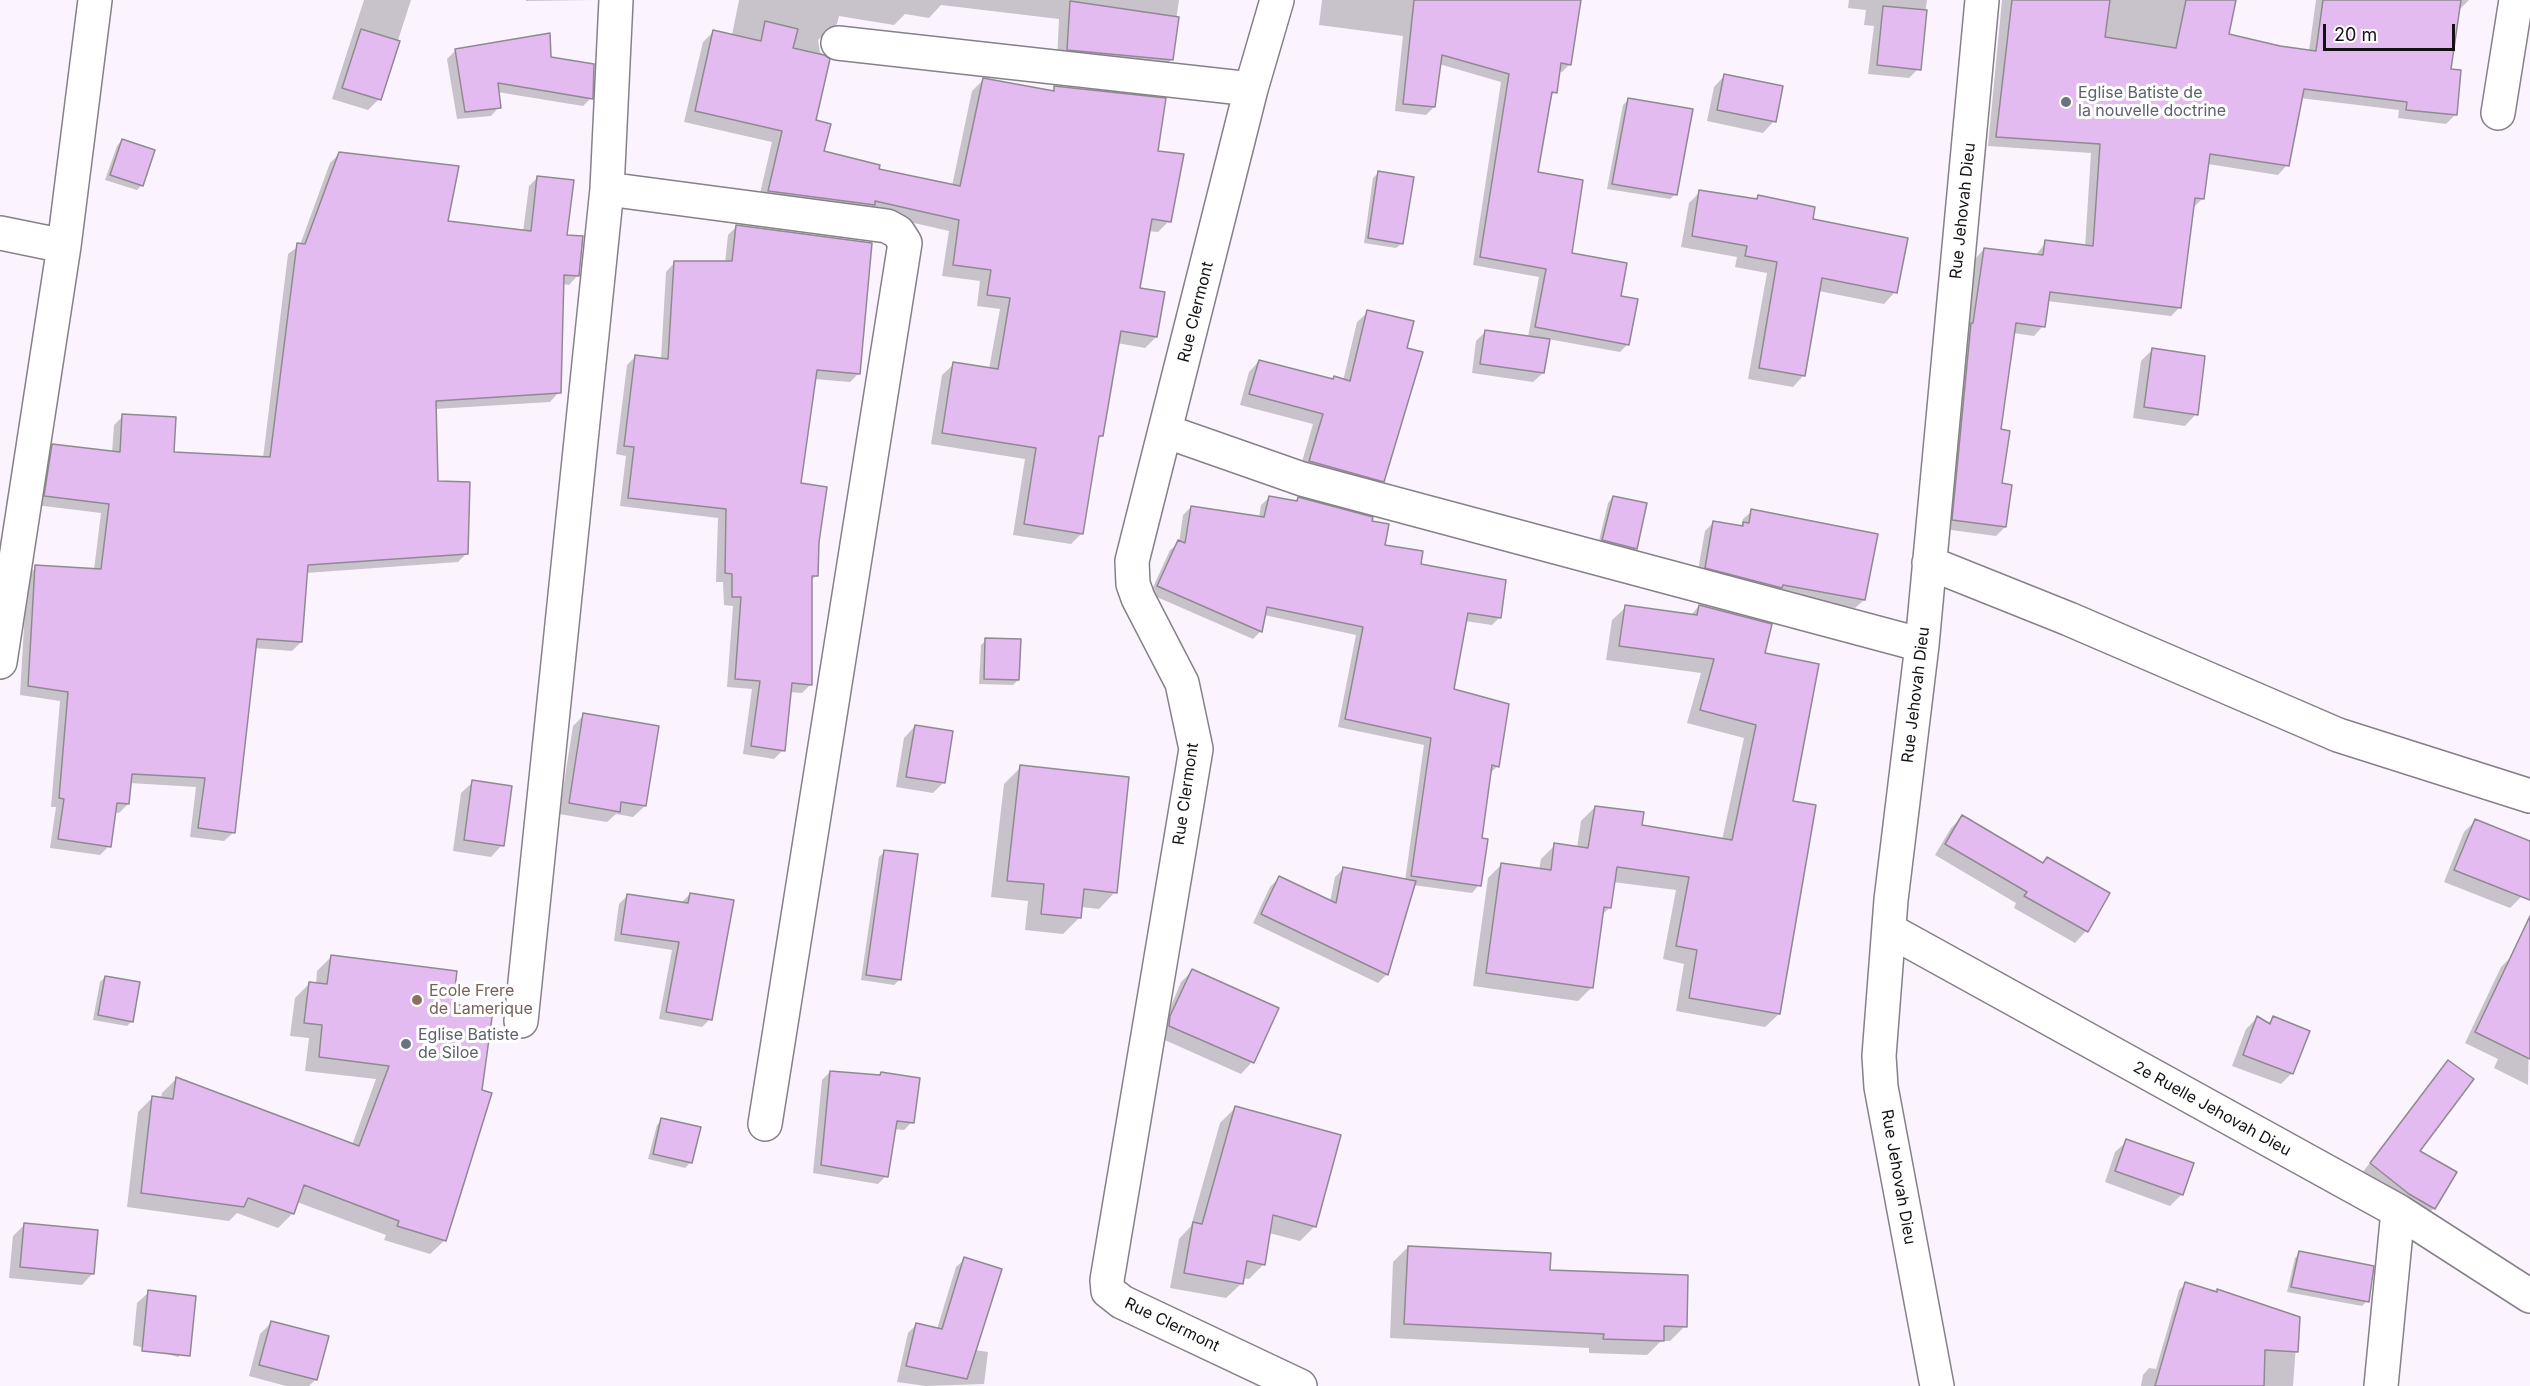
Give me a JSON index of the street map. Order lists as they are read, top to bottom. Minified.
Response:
{"streets":{"street":["Rue Jehovah Dieu","Rue Clermont","2e Ruelle Jehovah Dieu"]},"crossings":[["Rue Jehovah Dieu","2e Ruelle Jehovah Dieu"]],"places":["Eglise Batiste de la nouvelle doctrine","Ecole Frere de Lamerique","Eglise Batiste de Siloe"],"scale_bar":"20 m"}
